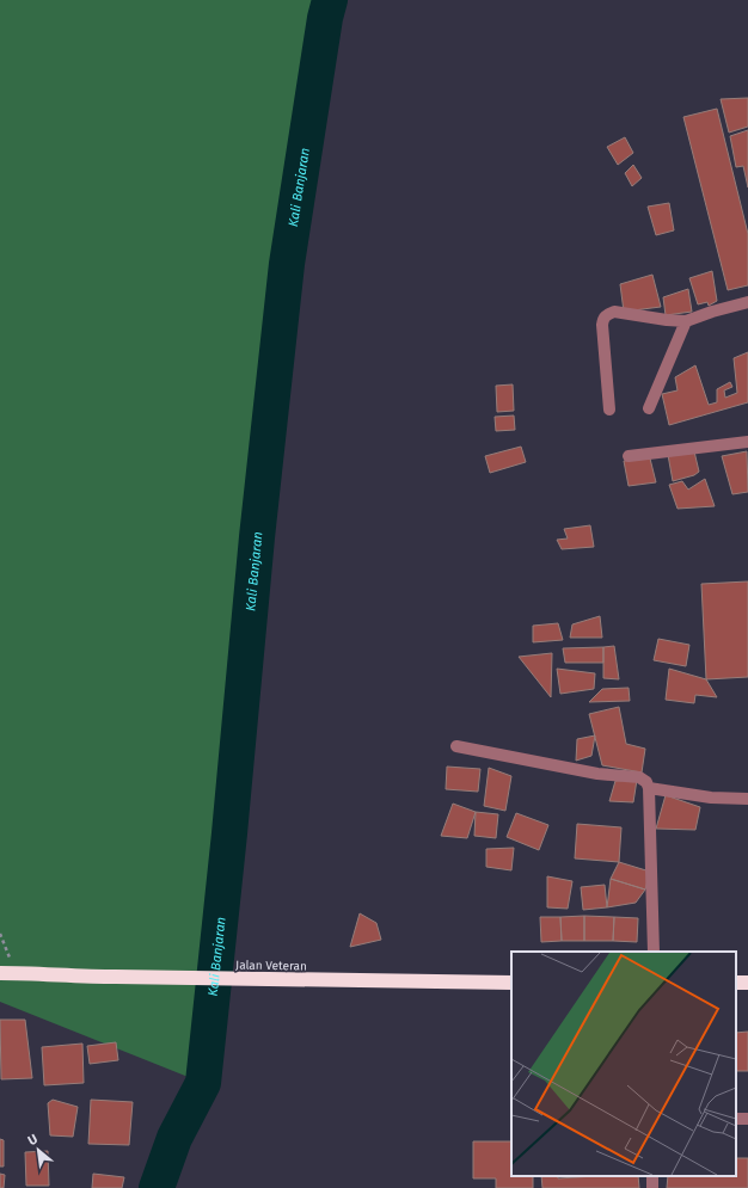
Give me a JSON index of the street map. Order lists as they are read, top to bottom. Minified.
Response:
{"streets":{"highway":["Jalan Veteran"]},"water":["Kali Banjaran"],"north":"top left"}
